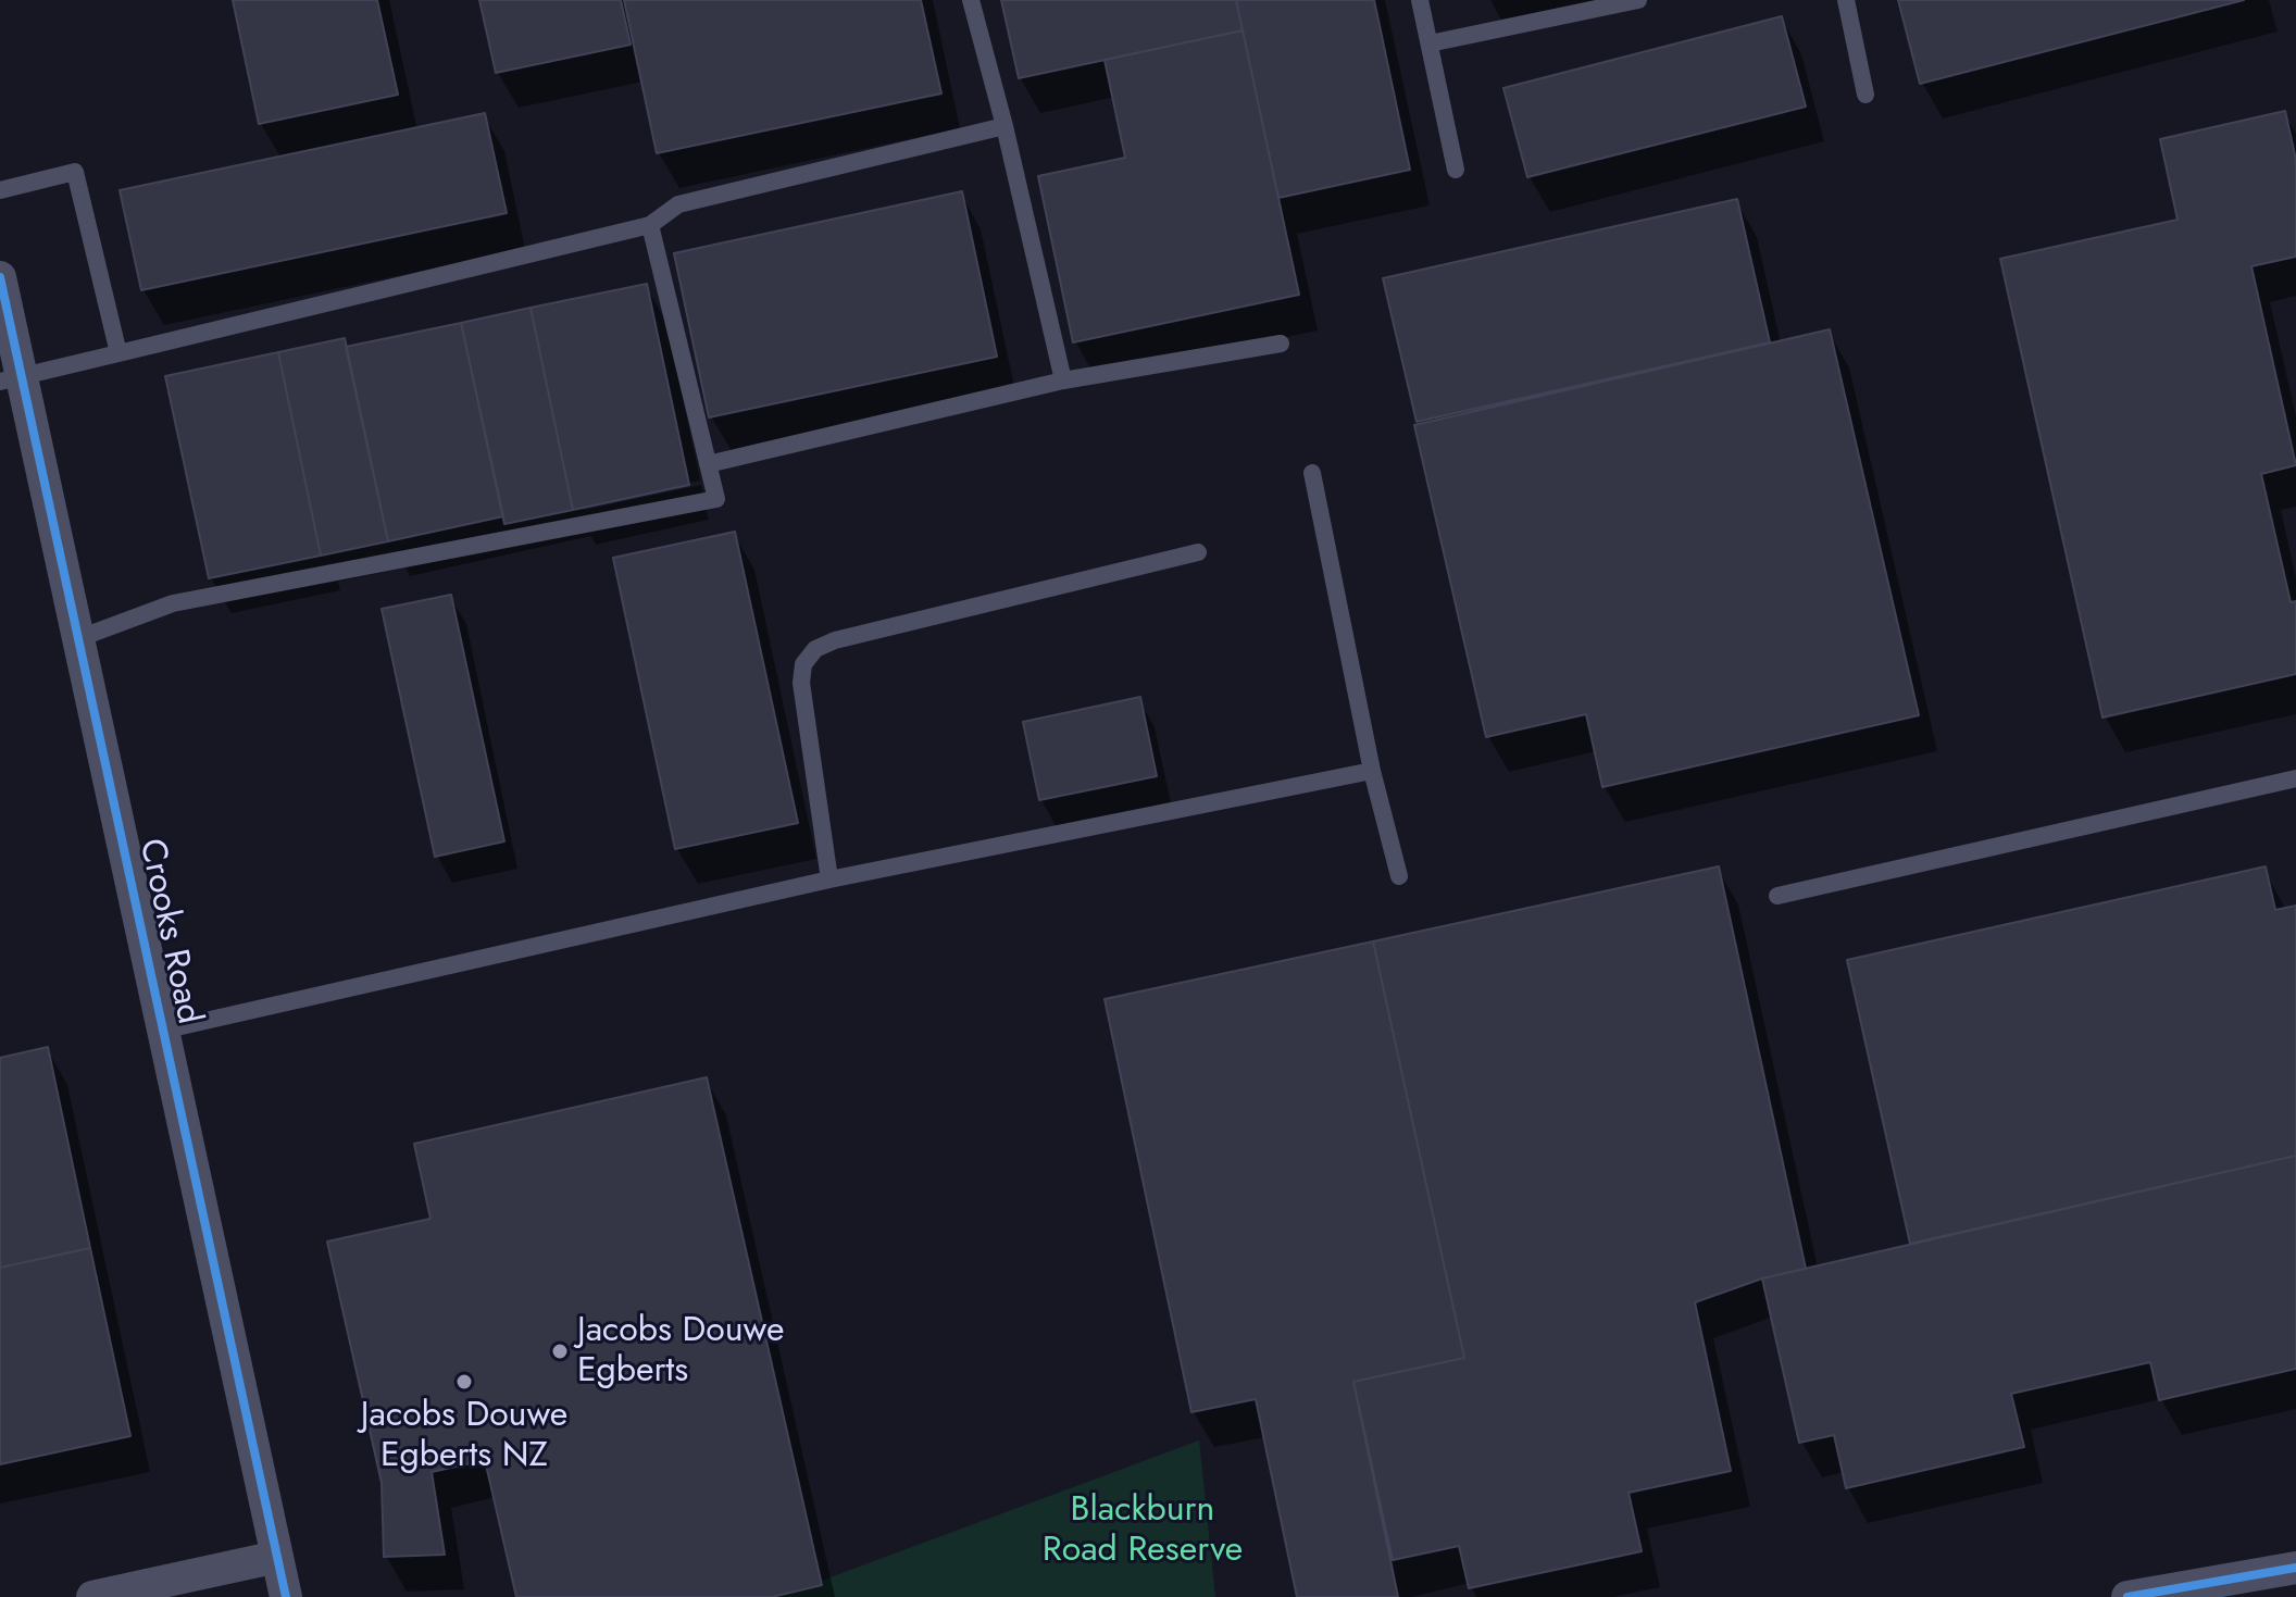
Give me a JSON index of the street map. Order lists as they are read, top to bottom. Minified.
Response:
{"streets":{"street":["Crooks Road"]},"parks":["Blackburn Road Reserve"],"places":["Jacobs Douwe Egberts","Jacobs Douwe Egberts NZ"]}
